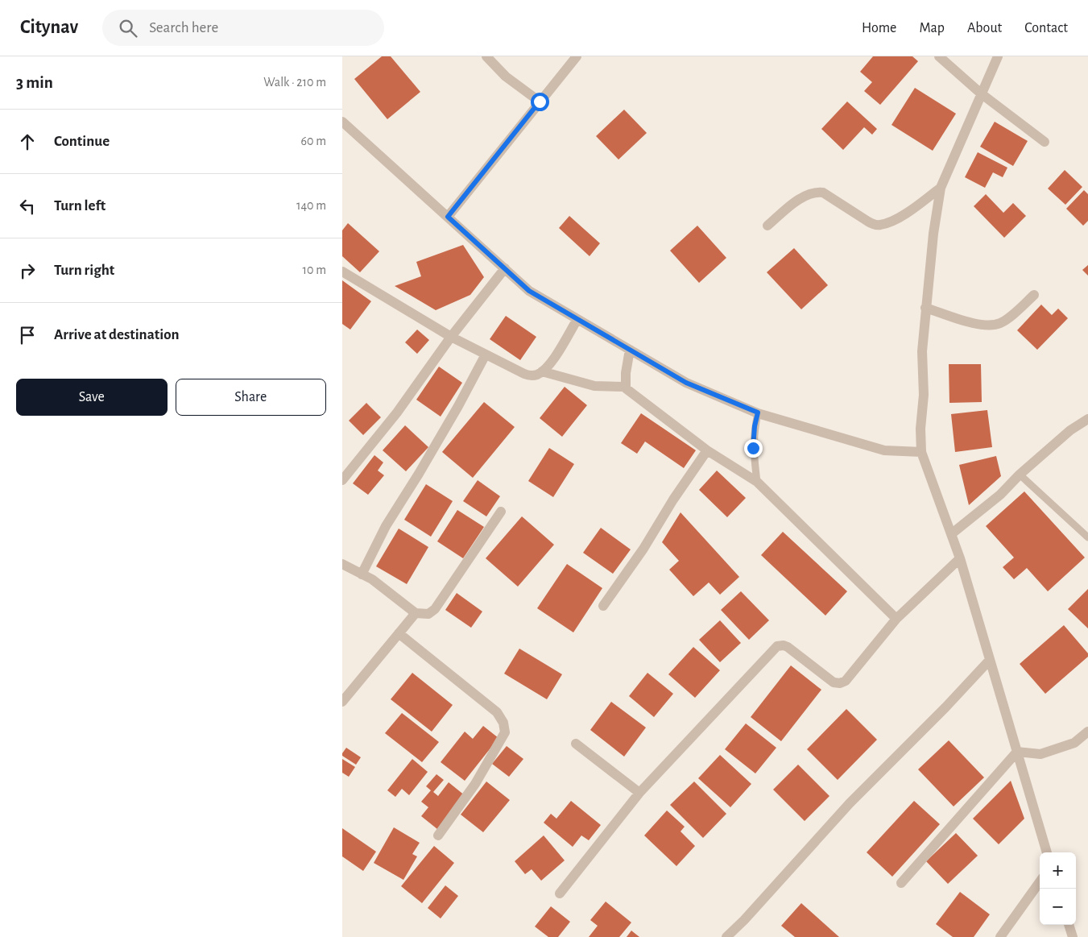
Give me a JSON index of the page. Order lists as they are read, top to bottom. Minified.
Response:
{"page":{"header":"Citynav","search":"Search here","nav":["Home","Map","About","Contact"],"heading":["3 min","Walk · 210 m"],"list":[["Continue","60 m"],["Turn left","140 m"],["Turn right","10 m"],"Arrive at destination"],"buttons":["Save","Share"],"map_buttons":["+","−"]}}
